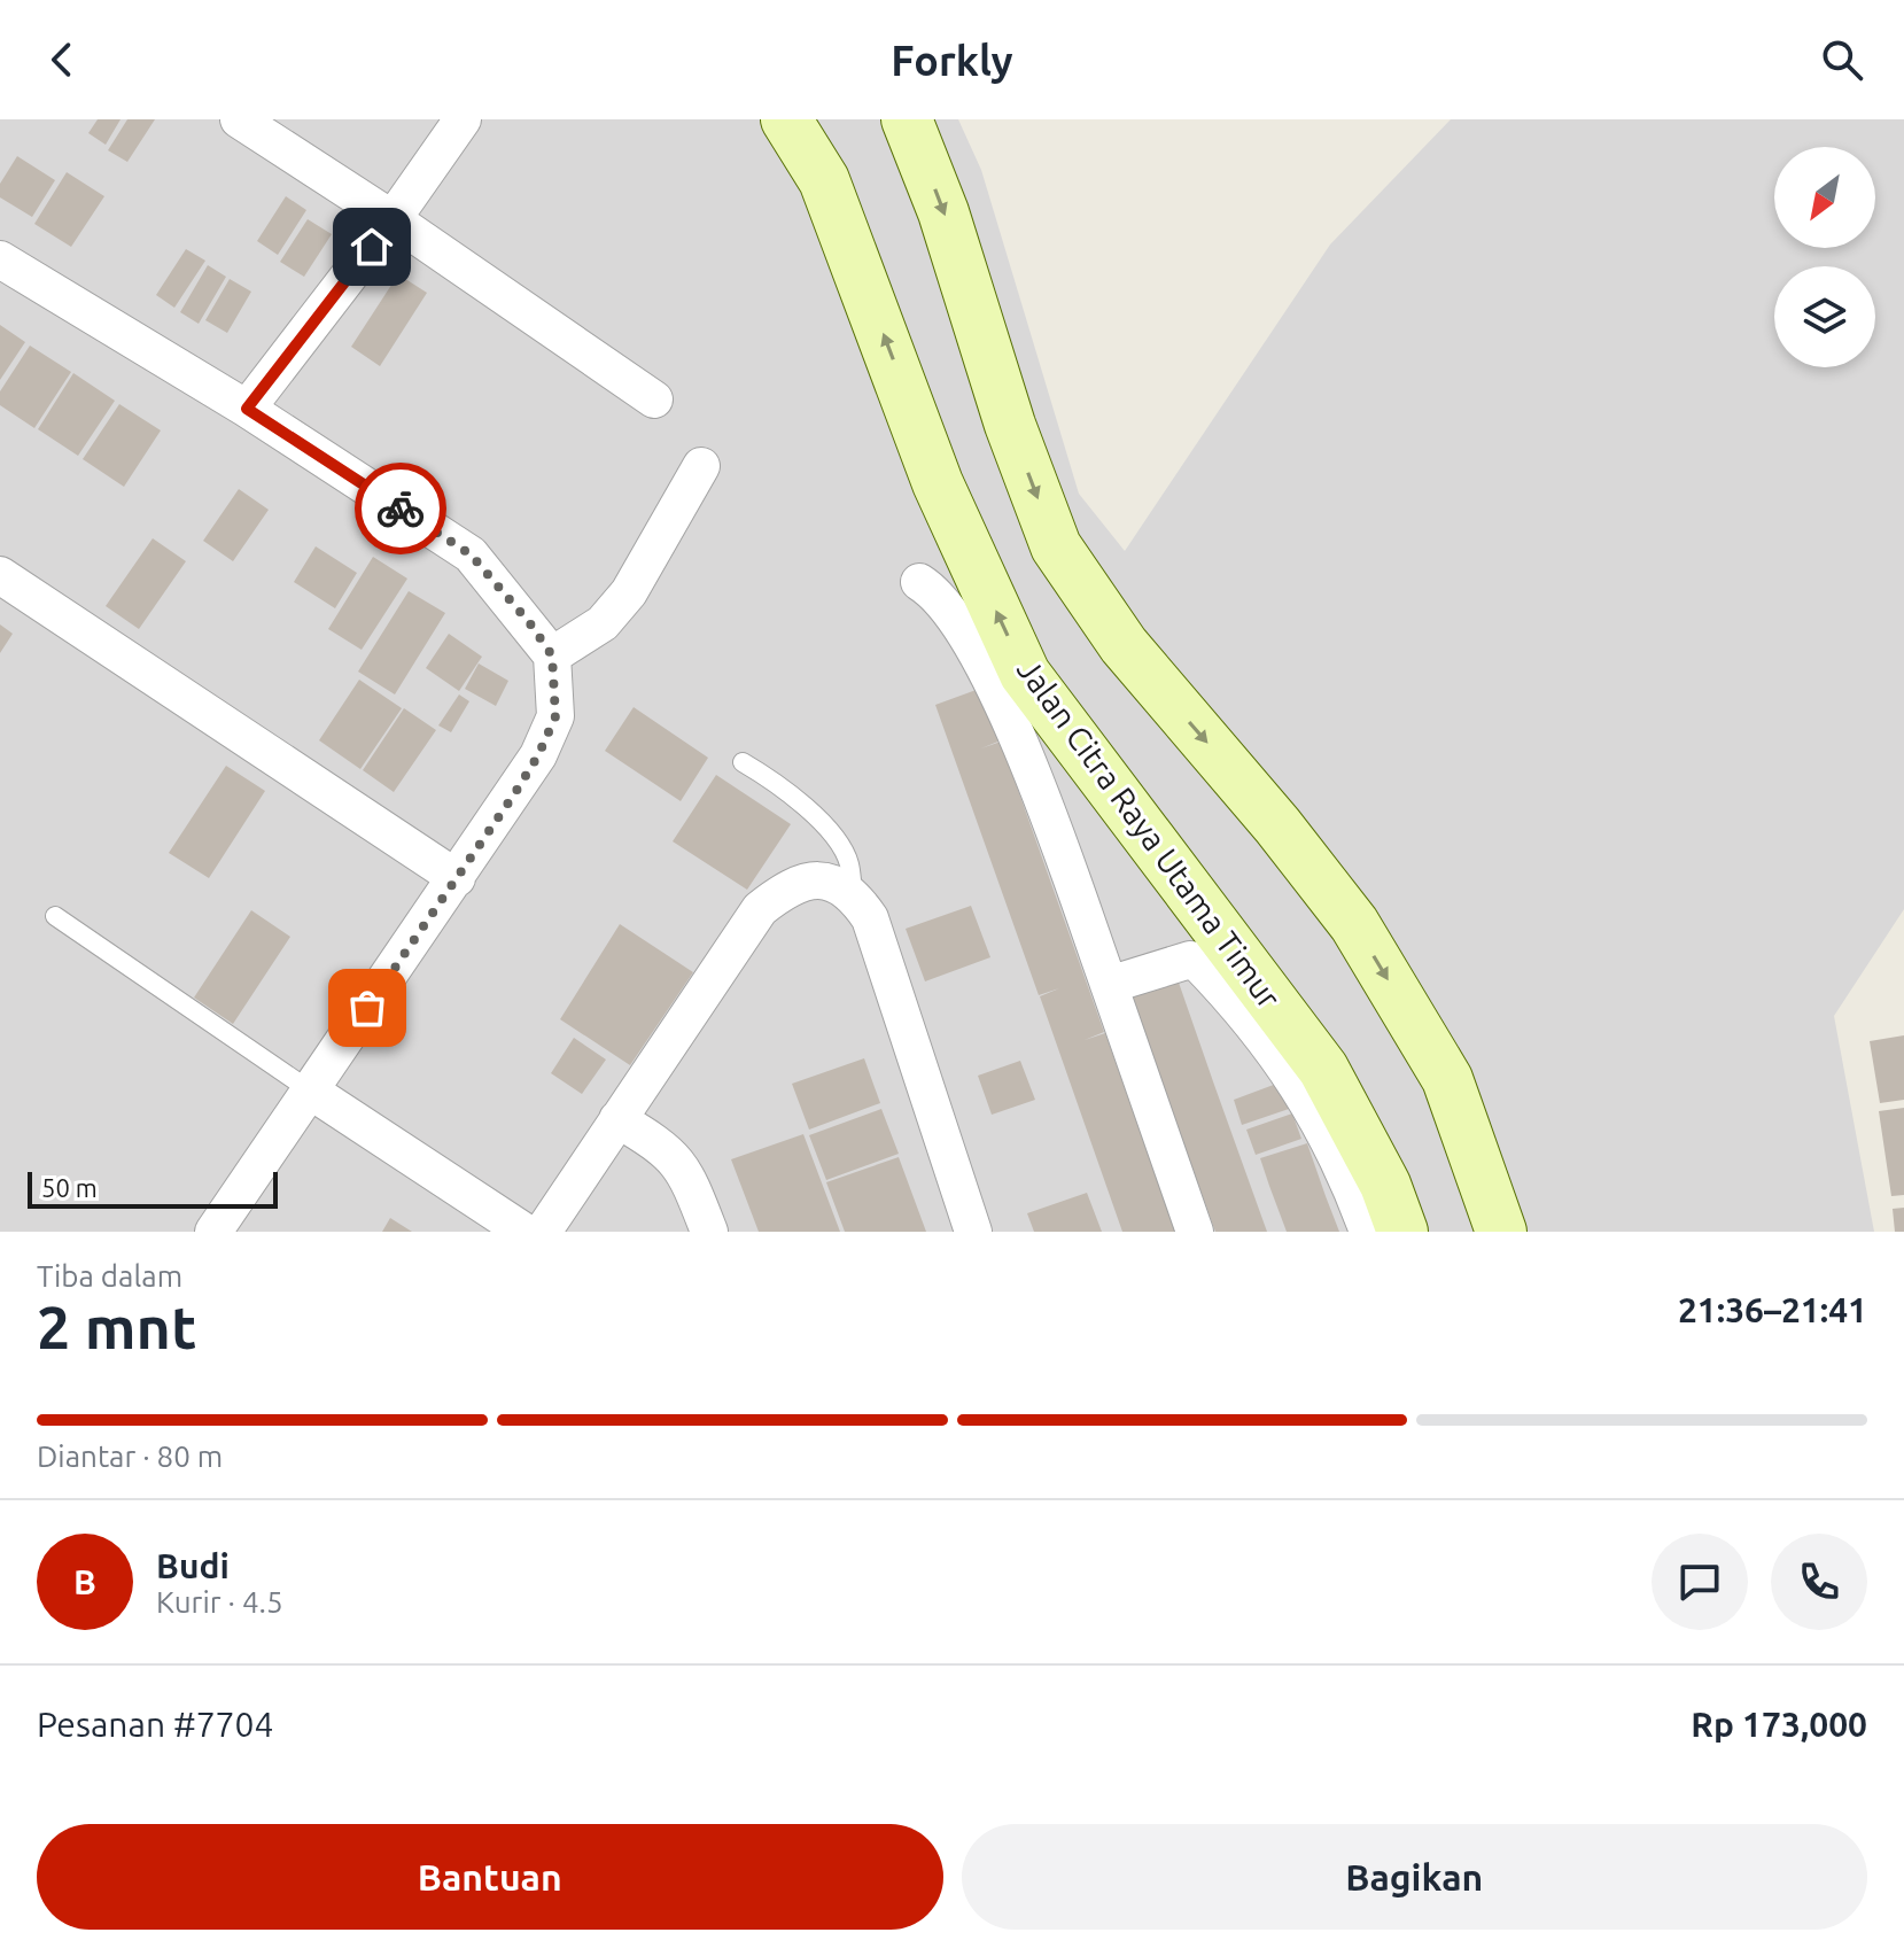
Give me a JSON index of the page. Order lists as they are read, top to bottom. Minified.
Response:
{"streets":{"main road":["Jalan Citra Raya Utama Timur"]},"scale_bar":"50 m","north":"bottom left","page":{"header":"Forkly","scale":"50 m","heading":["2 mnt","Tiba dalam","21:36–21:41"],"panel":["Budi","Kurir · 4.5","Pesanan #7704","Rp 173,000"],"bar":"Diantar · 80 m","round":"B","buttons":["Bantuan","Bagikan"]}}
